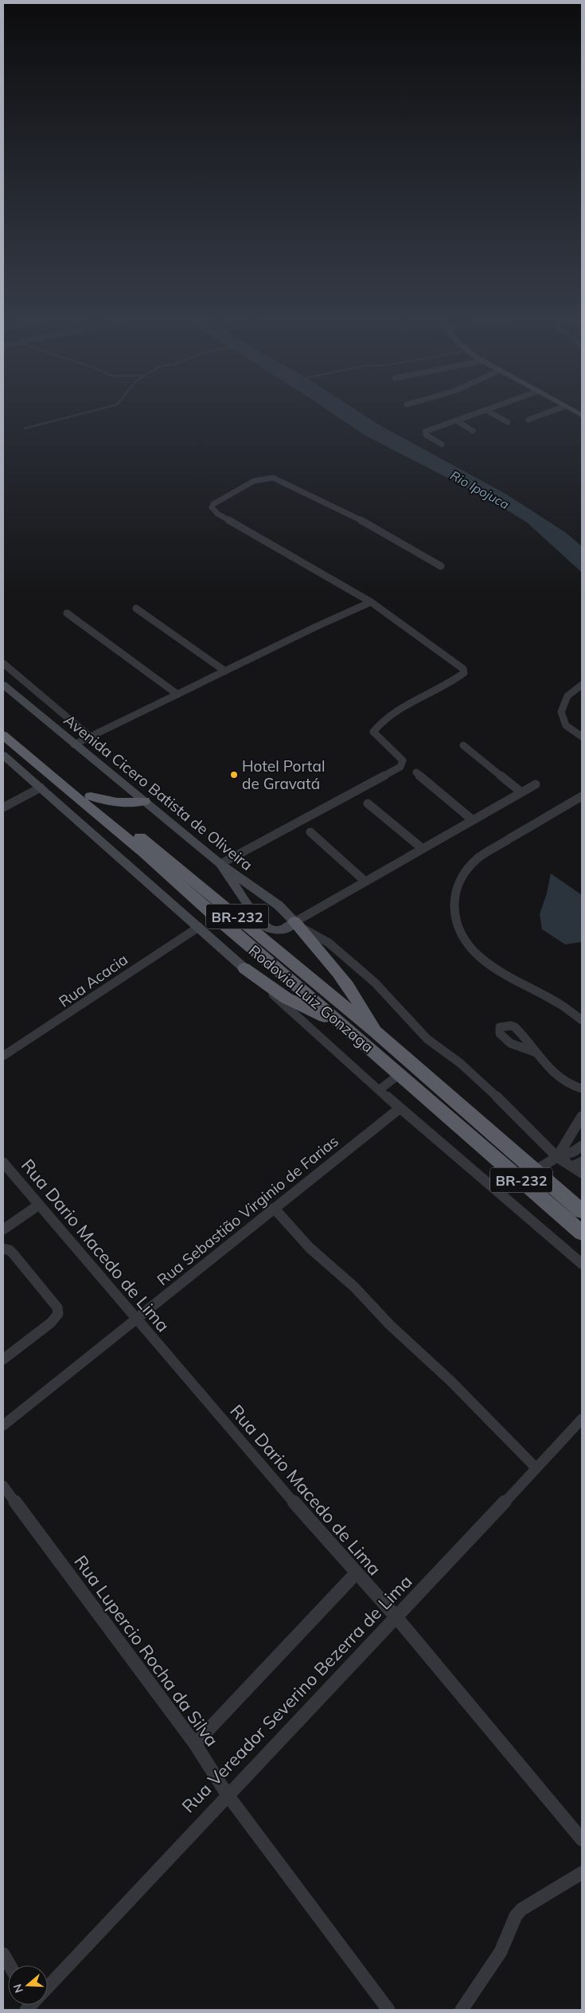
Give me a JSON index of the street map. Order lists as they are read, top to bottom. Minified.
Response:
{"streets":{"highway":["BR-232","Rodovia Luiz Gonzaga"],"main road":["Avenida Cicero Batista de Oliveira"],"street":["Rua Acacia","Rua Sebastião Virginio de Farias","Rua Dario Macedo de Lima","Rua Lupercio Rocha da Silva","Rua Vereador Severino Bezerra de Lima"]},"crossings":[["Rua Sebastião Virginio de Farias","Rua Dario Macedo de Lima"],["Rua Dario Macedo de Lima","Rua Vereador Severino Bezerra de Lima"],["Rua Lupercio Rocha da Silva","Rua Vereador Severino Bezerra de Lima"]],"water":["Rio Ipojuca"],"places":["Hotel Portal de Gravatá"],"north":"left"}
